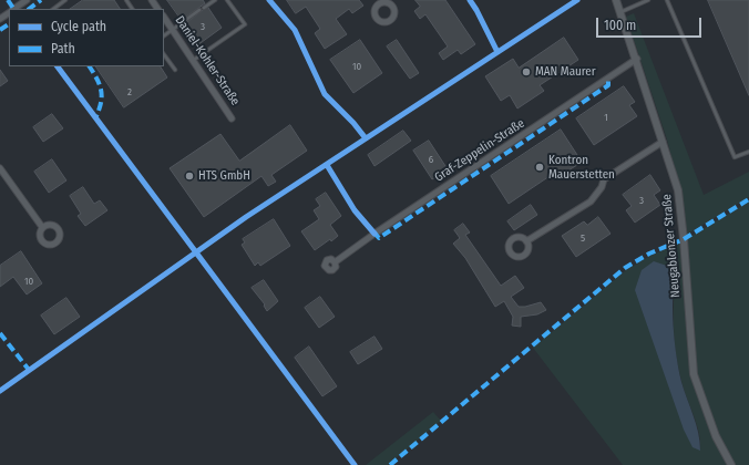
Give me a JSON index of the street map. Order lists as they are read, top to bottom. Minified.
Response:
{"streets":{"street":["Daniel-Kohler-Straße","Graf-Zeppelin-Straße","Neugablonzer Straße"]},"crossings":[["Graf-Zeppelin-Straße","Neugablonzer Straße"]],"places":["MAN Maurer","Kontron Mauerstetten","HTS GmbH"],"house_numbers":["3","10","2","1","6","3","5","10"],"legend":["Cycle path","Path"],"scale_bar":"100 m"}
